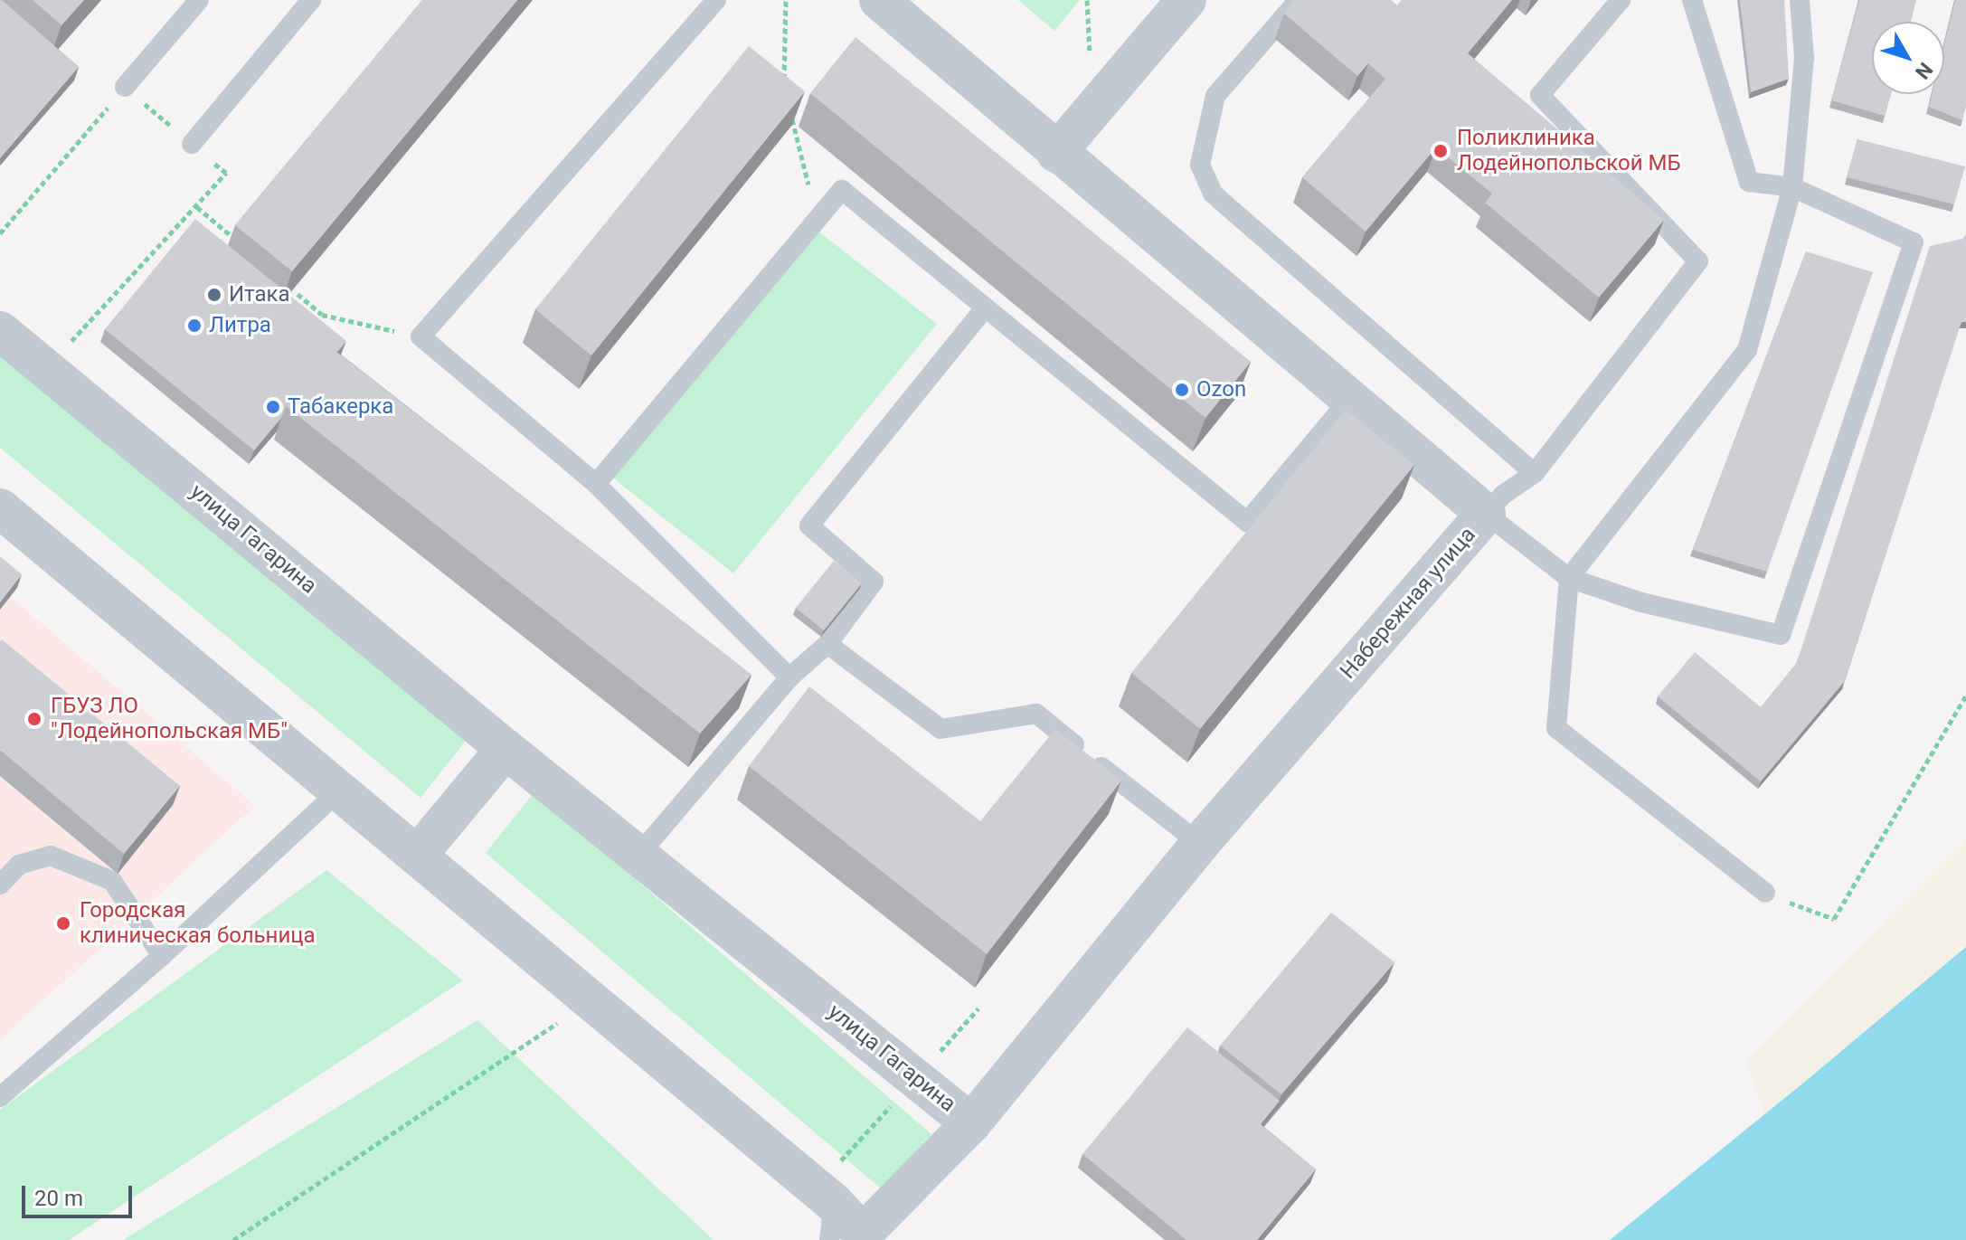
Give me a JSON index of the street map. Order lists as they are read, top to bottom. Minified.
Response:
{"streets":{"street":["улица Гагарина","Набережная улица"]},"crossings":[["улица Гагарина","Набережная улица"]],"places":["Поликлиника Лодейнопольской МБ","Итака","Литра","Ozon","Табакерка","ГБУЗ ЛО \"Лодейнопольская МБ\"","Городская клиническая больница"],"scale_bar":"20 m","north":"bottom right"}
